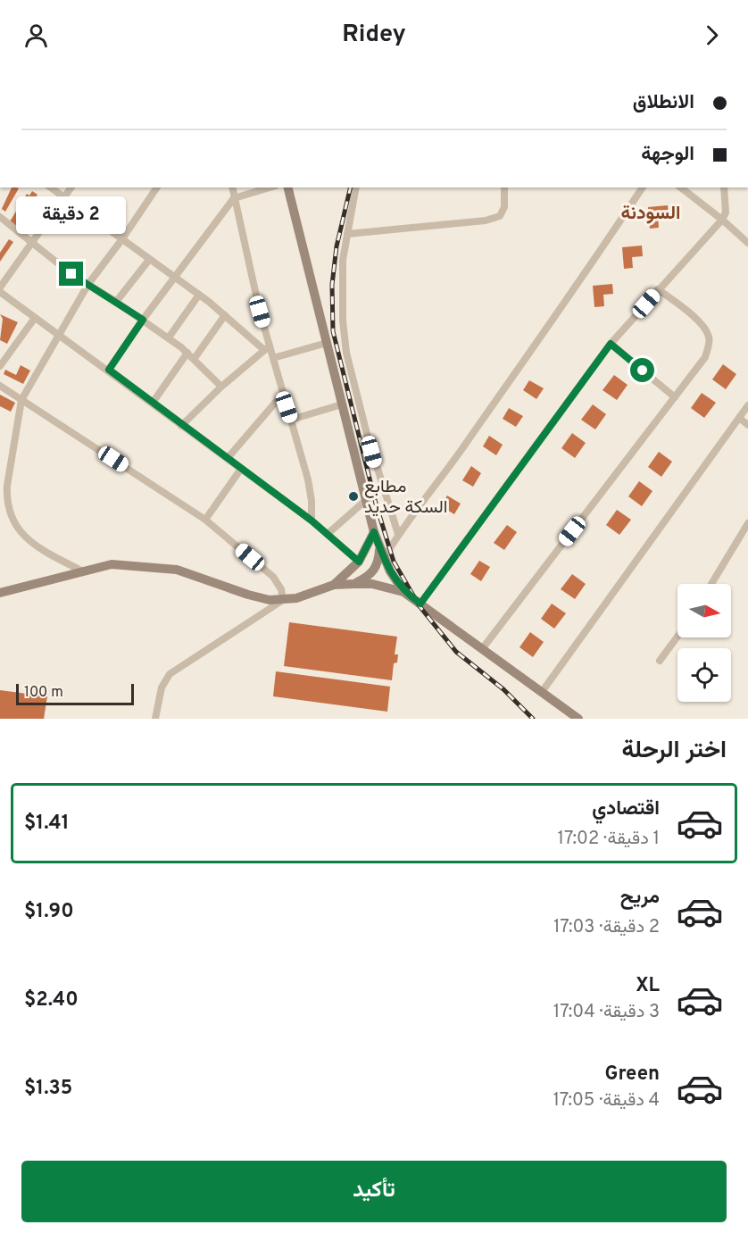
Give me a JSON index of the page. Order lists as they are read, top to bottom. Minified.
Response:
{"districts":["السودنة"],"places":["مطابع السكة حديد"],"scale_bar":"100 m","north":"right","page":{"header":"Ridey","banner":["الانطلاق","الوجهة"],"bubble":"2 دقيقة","scale":"100 m","heading":"اختر الرحلة","list":[{"name":"اقتصادي","note":"1 دقيقة · 17:02","value":"$1.41"},{"name":"مريح","note":"2 دقيقة · 17:03","value":"$1.90"},{"name":"XL","note":"3 دقيقة · 17:04","value":"$2.40"},{"name":"Green","note":"4 دقيقة · 17:05","value":"$1.35"}],"buttons":"تأكيد"}}
